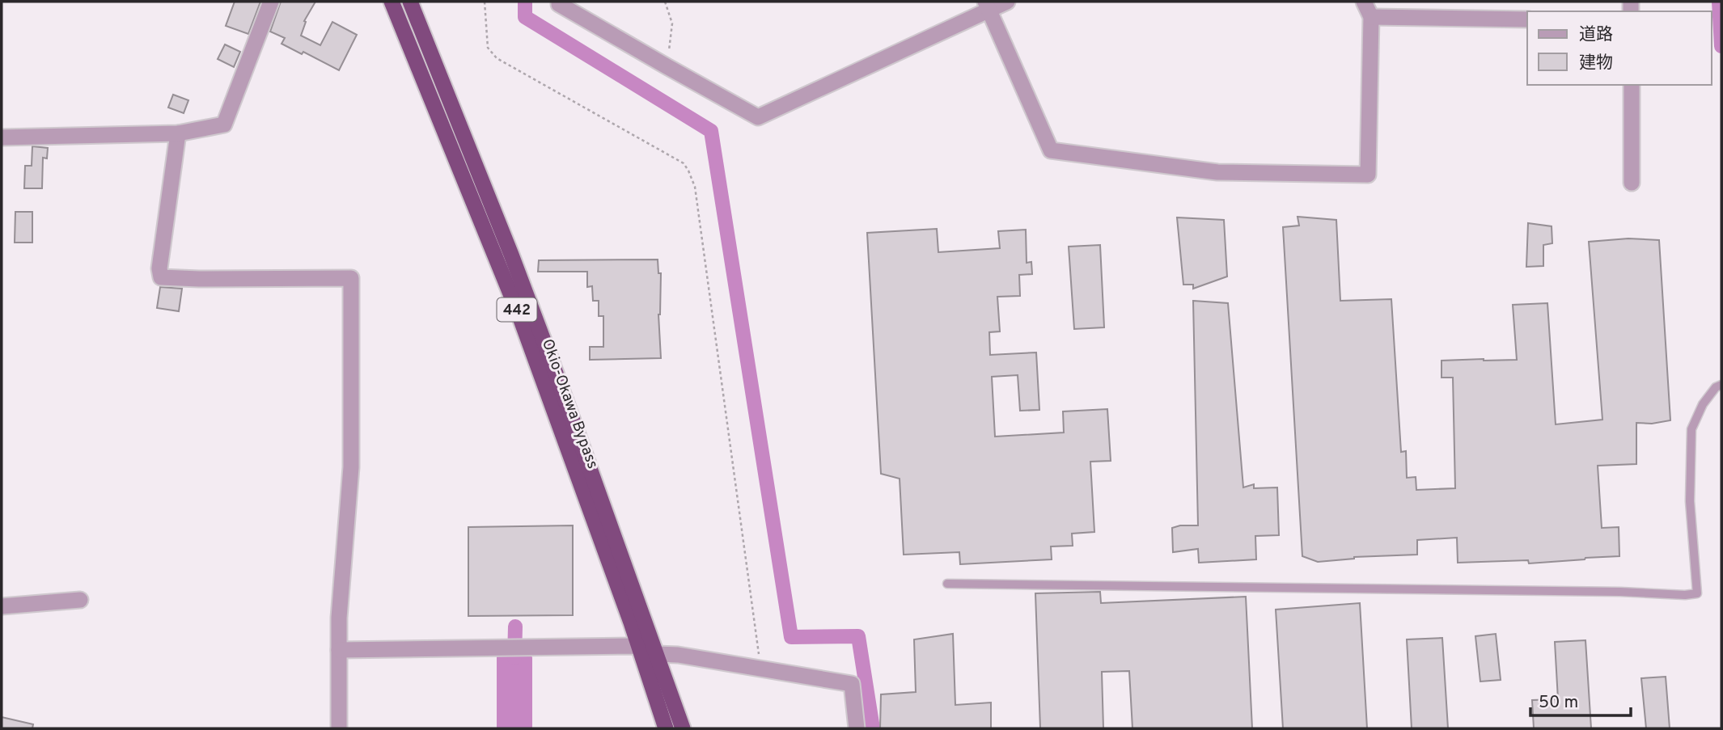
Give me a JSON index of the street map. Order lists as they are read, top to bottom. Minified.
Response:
{"streets":{"highway":["442","Okio-Okawa Bypass"]},"legend":["道路","建物"],"scale_bar":"50 m"}
